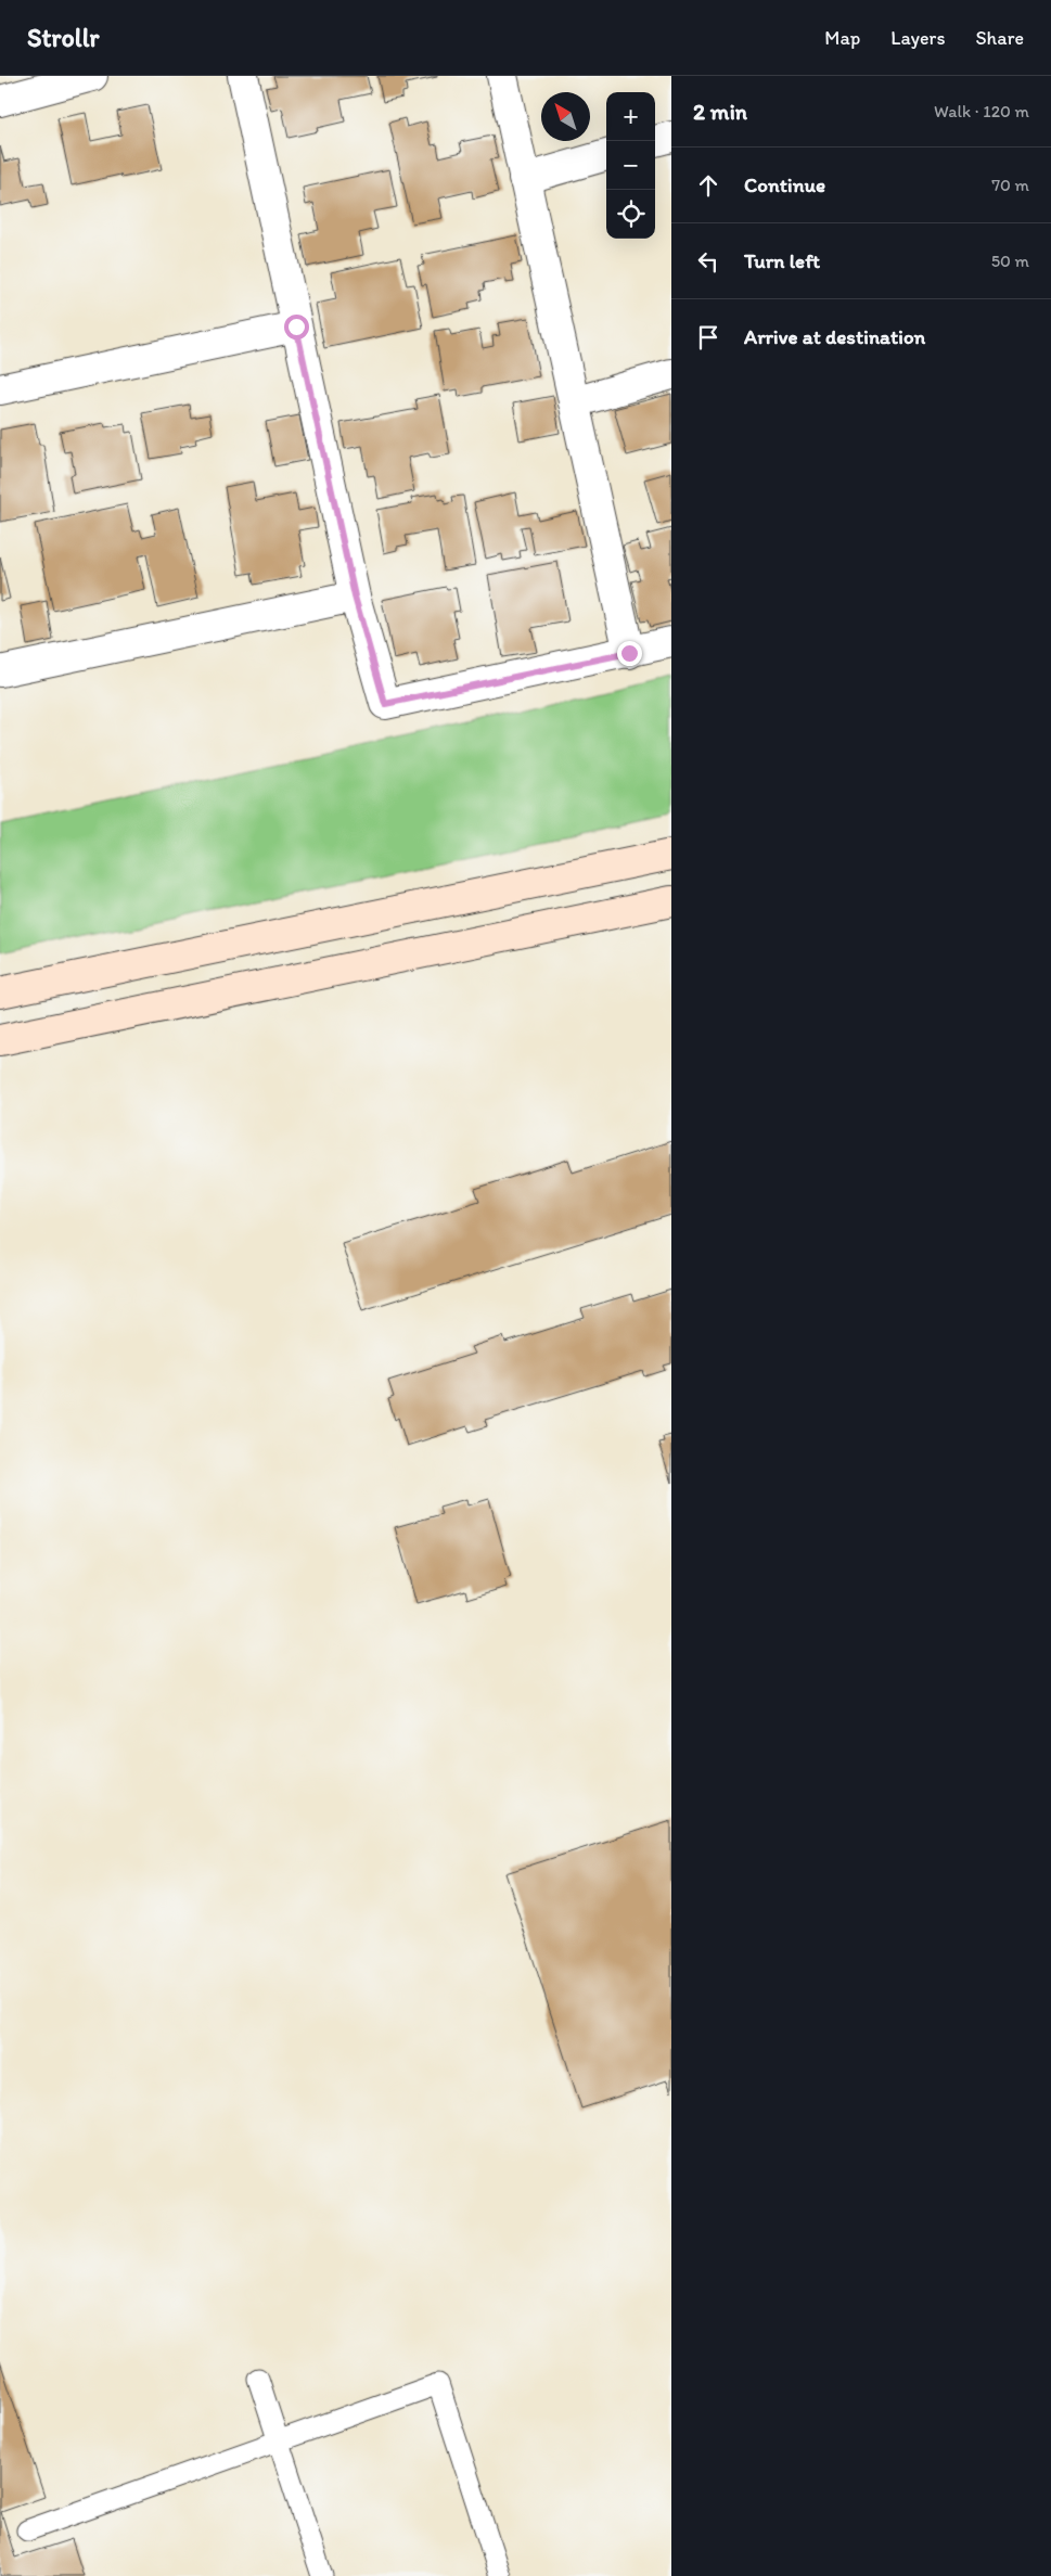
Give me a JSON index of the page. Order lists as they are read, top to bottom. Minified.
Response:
{"north":"top left","page":{"header":"Strollr","nav":["Map","Layers","Share"],"heading":["2 min","Walk · 120 m"],"map_buttons":["+","−"],"list":[["Continue","70 m"],["Turn left","50 m"],"Arrive at destination"]}}
